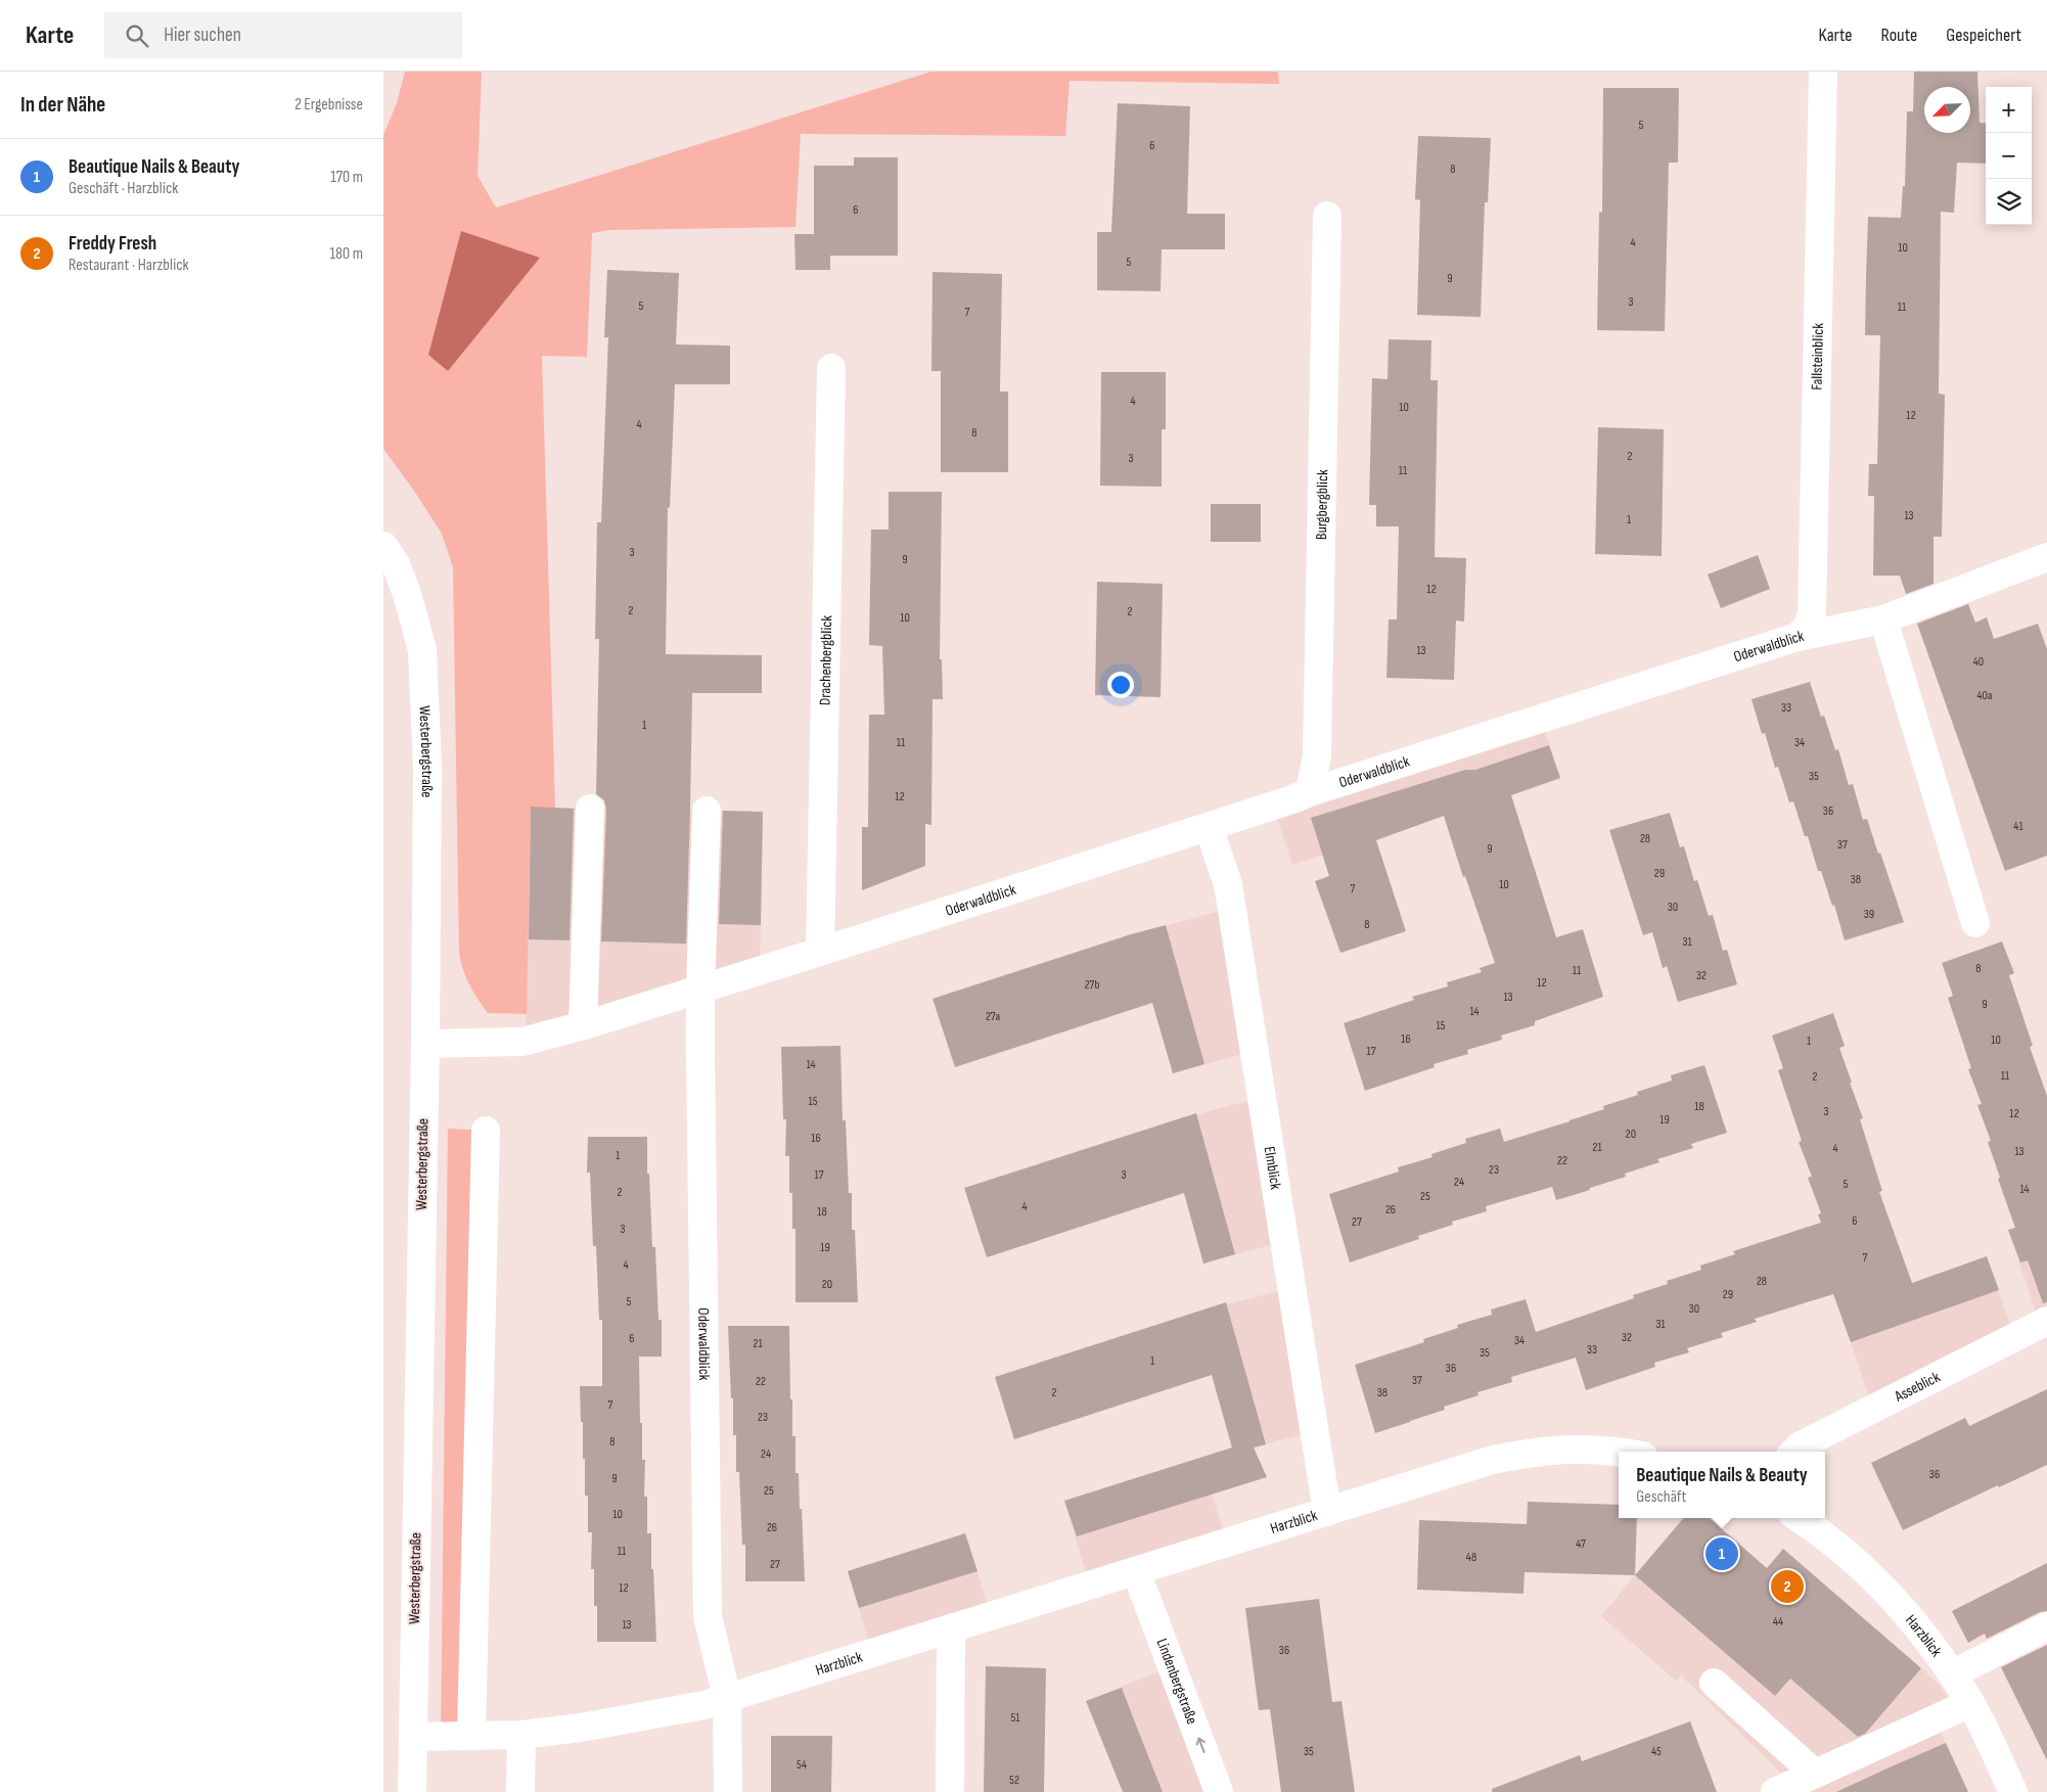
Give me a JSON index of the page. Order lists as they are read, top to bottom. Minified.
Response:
{"streets":{"street":["Fallsteinblick","Burgbergblick","Oderwaldblick","Drachenbergblick","Westerbergstraße","Elmblick","Asseblick","Harzblick","Lindenbergstraße"]},"crossings":[["Fallsteinblick","Oderwaldblick"],["Burgbergblick","Oderwaldblick"],["Oderwaldblick","Drachenbergblick"],["Oderwaldblick","Westerbergstraße"],["Oderwaldblick","Elmblick"],["Oderwaldblick","Harzblick"],["Westerbergstraße","Harzblick"],["Elmblick","Harzblick"],["Harzblick","Lindenbergstraße"]],"house_numbers":["5","6","8","6","4","10","5","9","3","5","11","7","4","10","12","4","8","2","3","11","13","1","3","9","12","2","2","10","13","40","40a","33","1","11","34","35","12","36","41","28","37","9","29","38","10","7","30","39","8","31","8","11","32","12","27b","13","9","14","27a","15","16","10","1","17","14","11","2","15","18","3","12","19","20","16","21","4","13","1","22","23","17","3","24","5","14","2","25","4","26","18","6","27","3","19","7","4","28","20","29","5","30","31","32","6","34","21","33","35","1","36","37","22","2","38","7","23","8","24","36","9","25","10","26","47","11","48","27","12","44","13","36","51","35","45","54","52"],"north":"bottom left","page":{"header":"Karte","search":"Hier suchen","nav":["Karte","Route","Gespeichert"],"heading":["In der Nähe","2 Ergebnisse"],"map_buttons":["+","−"],"list":[{"mark":"1","name":"Beautique Nails & Beauty","note":"Geschäft · Harzblick","value":"170 m"},{"mark":"2","name":"Freddy Fresh","note":"Restaurant · Harzblick","value":"180 m"}],"popup":["Beautique Nails & Beauty","Geschäft"],"pins":["1","2"]}}
